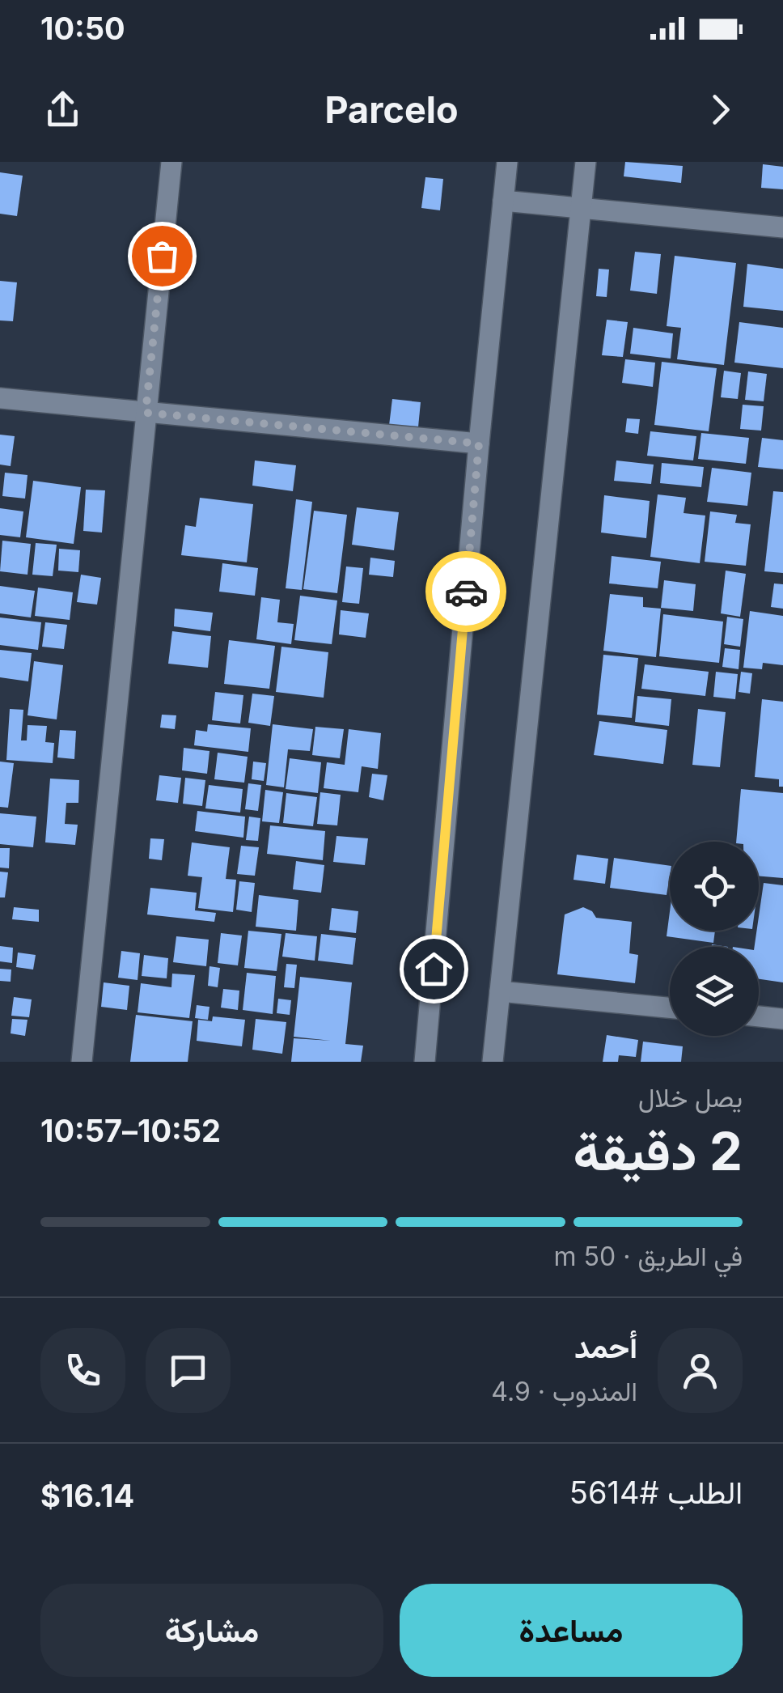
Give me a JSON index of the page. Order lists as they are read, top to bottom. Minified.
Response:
{"page":{"status":"10:50","header":"Parcelo","heading":["2 دقيقة","يصل خلال","10:52–10:57"],"panel":["أحمد","المندوب · 4.9","الطلب #5614","$16.14"],"bar":"في الطريق · 50 m","buttons":["مساعدة","مشاركة"]}}
